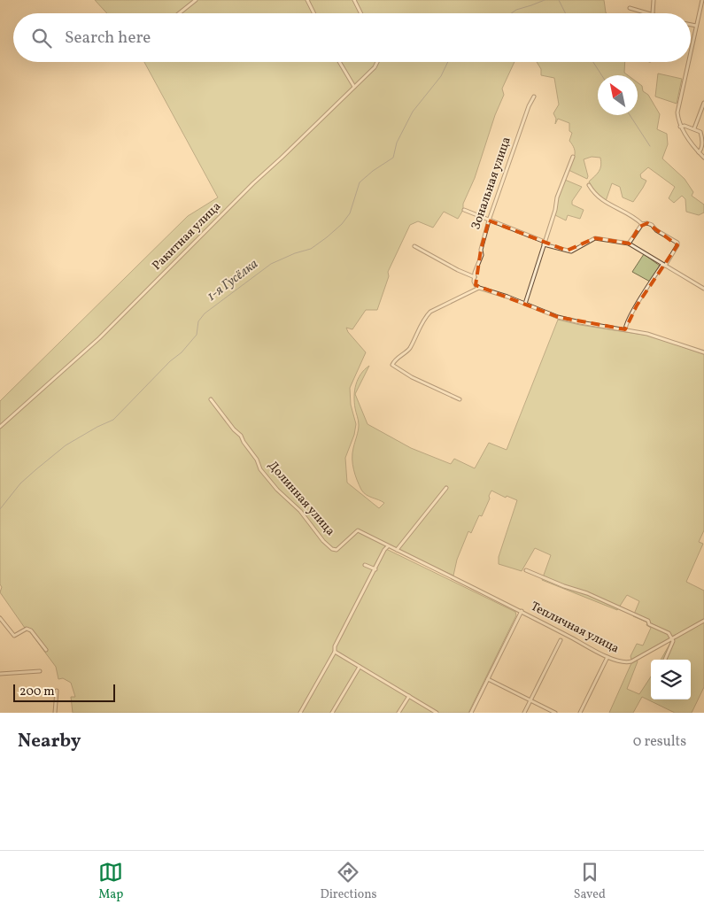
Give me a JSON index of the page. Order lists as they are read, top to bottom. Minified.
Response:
{"streets":{"street":["Зональная улица","Ракитная улица","Долинная улица","Тепличная улица"]},"crossings":[["Долинная улица","Тепличная улица"]],"water":["1-я Гусёлка"],"scale_bar":"200 m","north":"top left","page":{"search":"Search here","scale":"200 m","heading":["Nearby","0 results"],"nav":["Map","Directions","Saved"]}}
